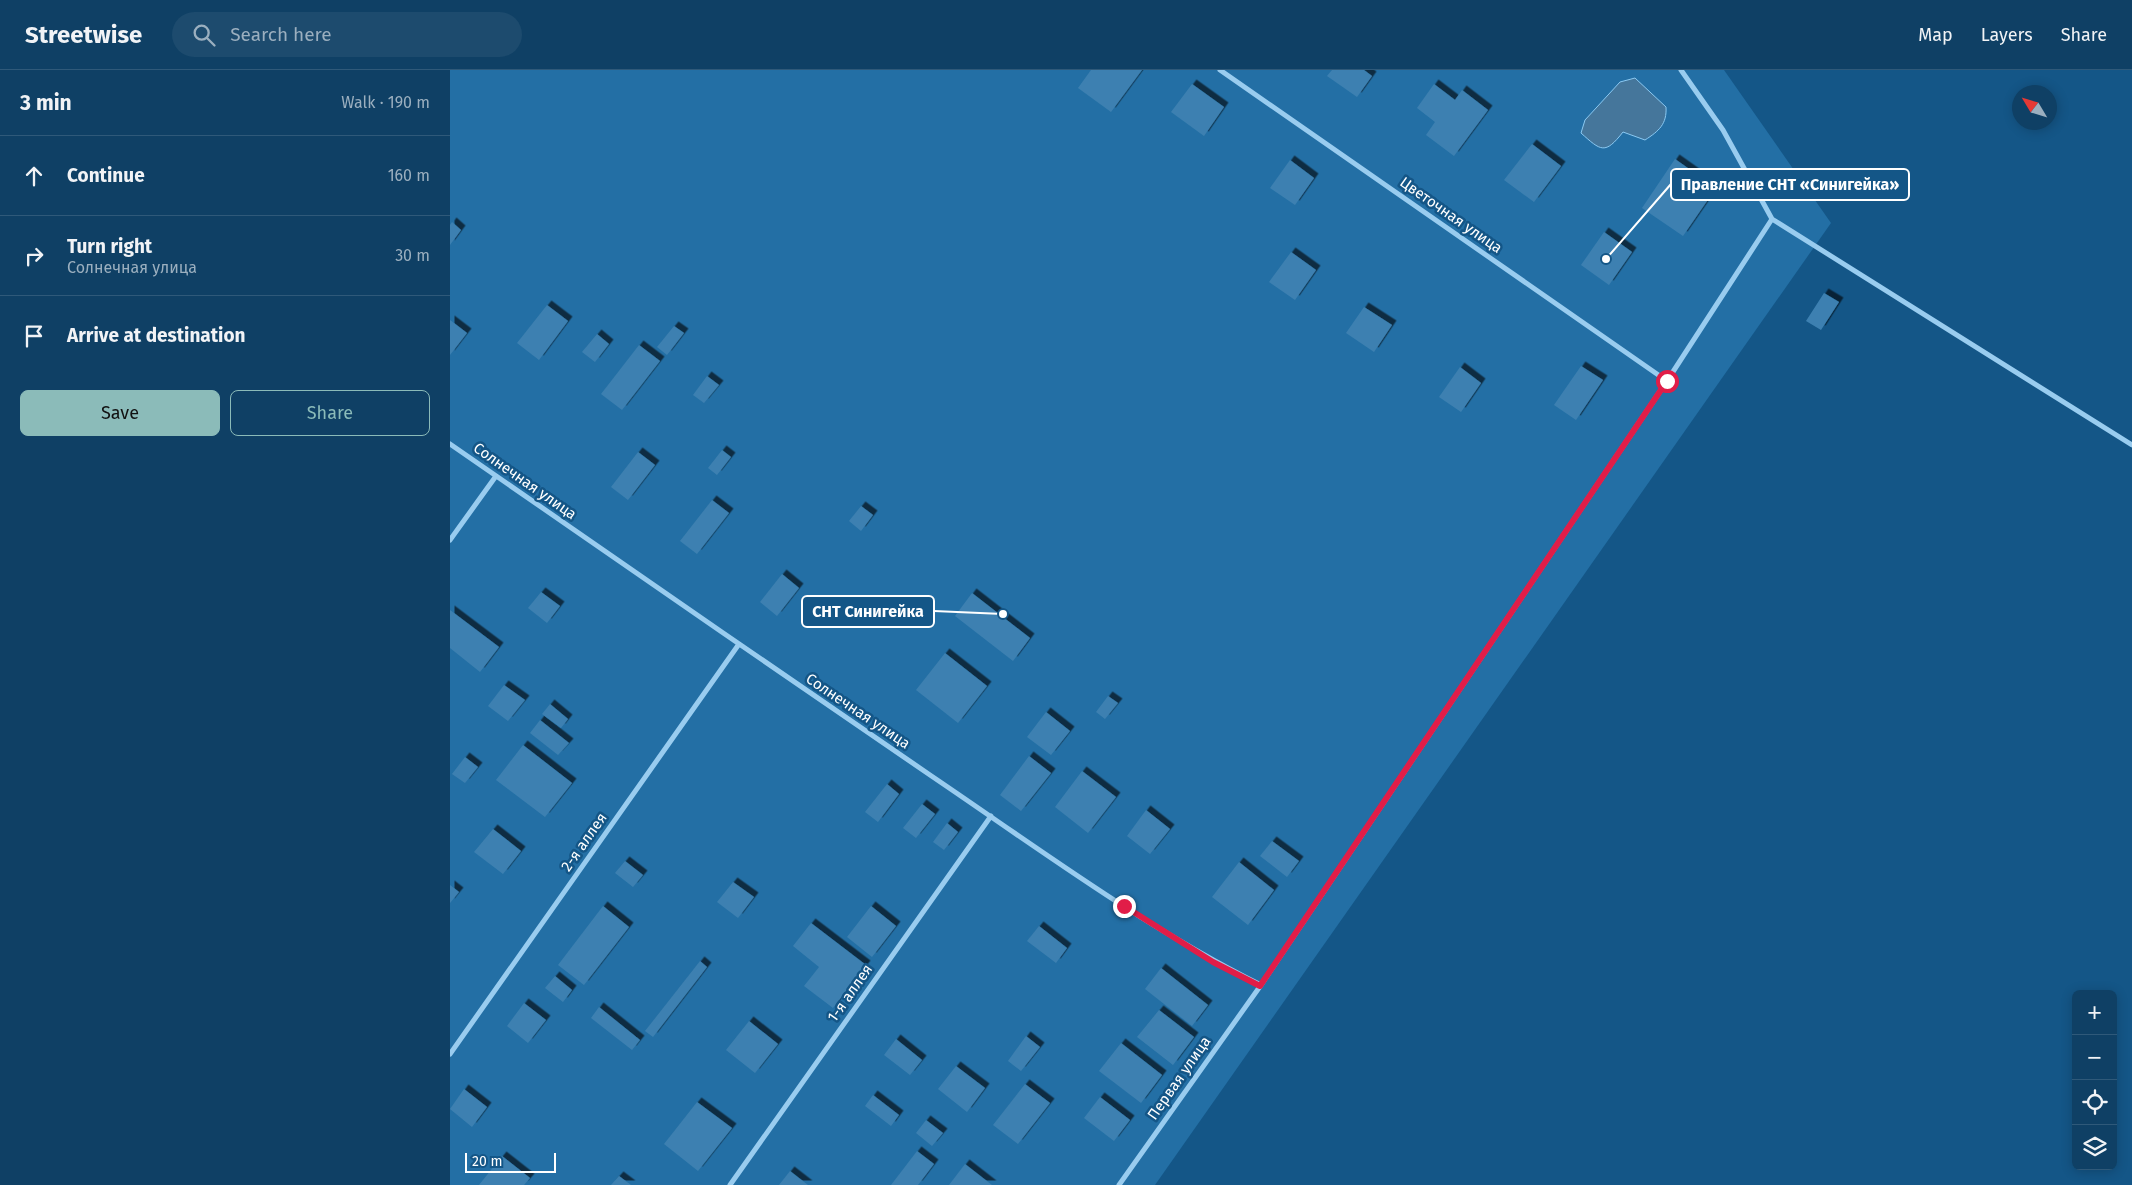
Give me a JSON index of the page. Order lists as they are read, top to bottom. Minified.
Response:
{"streets":{"street":["Цветочная улица","Солнечная улица","2-я аллея","1-я аллея","Первая улица"]},"crossings":[["Цветочная улица","Первая улица"],["Солнечная улица","2-я аллея"],["Солнечная улица","1-я аллея"],["Солнечная улица","Первая улица"]],"places":["Правление СНТ «Синигейка»","СНТ Синигейка"],"scale_bar":"20 m","north":"top left","page":{"header":"Streetwise","search":"Search here","nav":["Map","Layers","Share"],"heading":["3 min","Walk · 190 m"],"list":[["Continue","160 m"],["Turn right","Солнечная улица","30 m"],"Arrive at destination"],"buttons":["Save","Share"],"map_buttons":["+","−"],"scale":"20 m"}}
